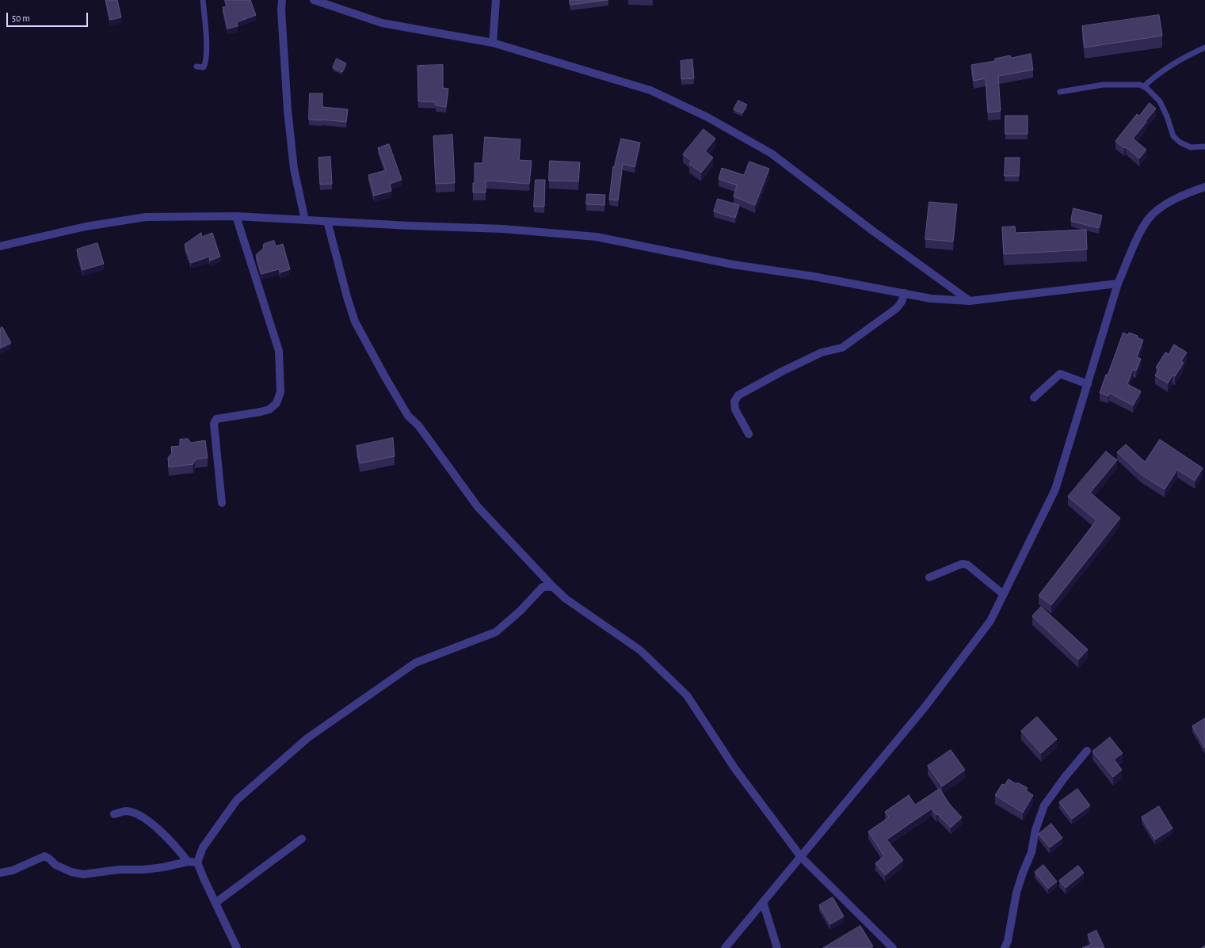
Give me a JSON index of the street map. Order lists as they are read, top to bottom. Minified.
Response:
{"scale_bar":"50 m"}
